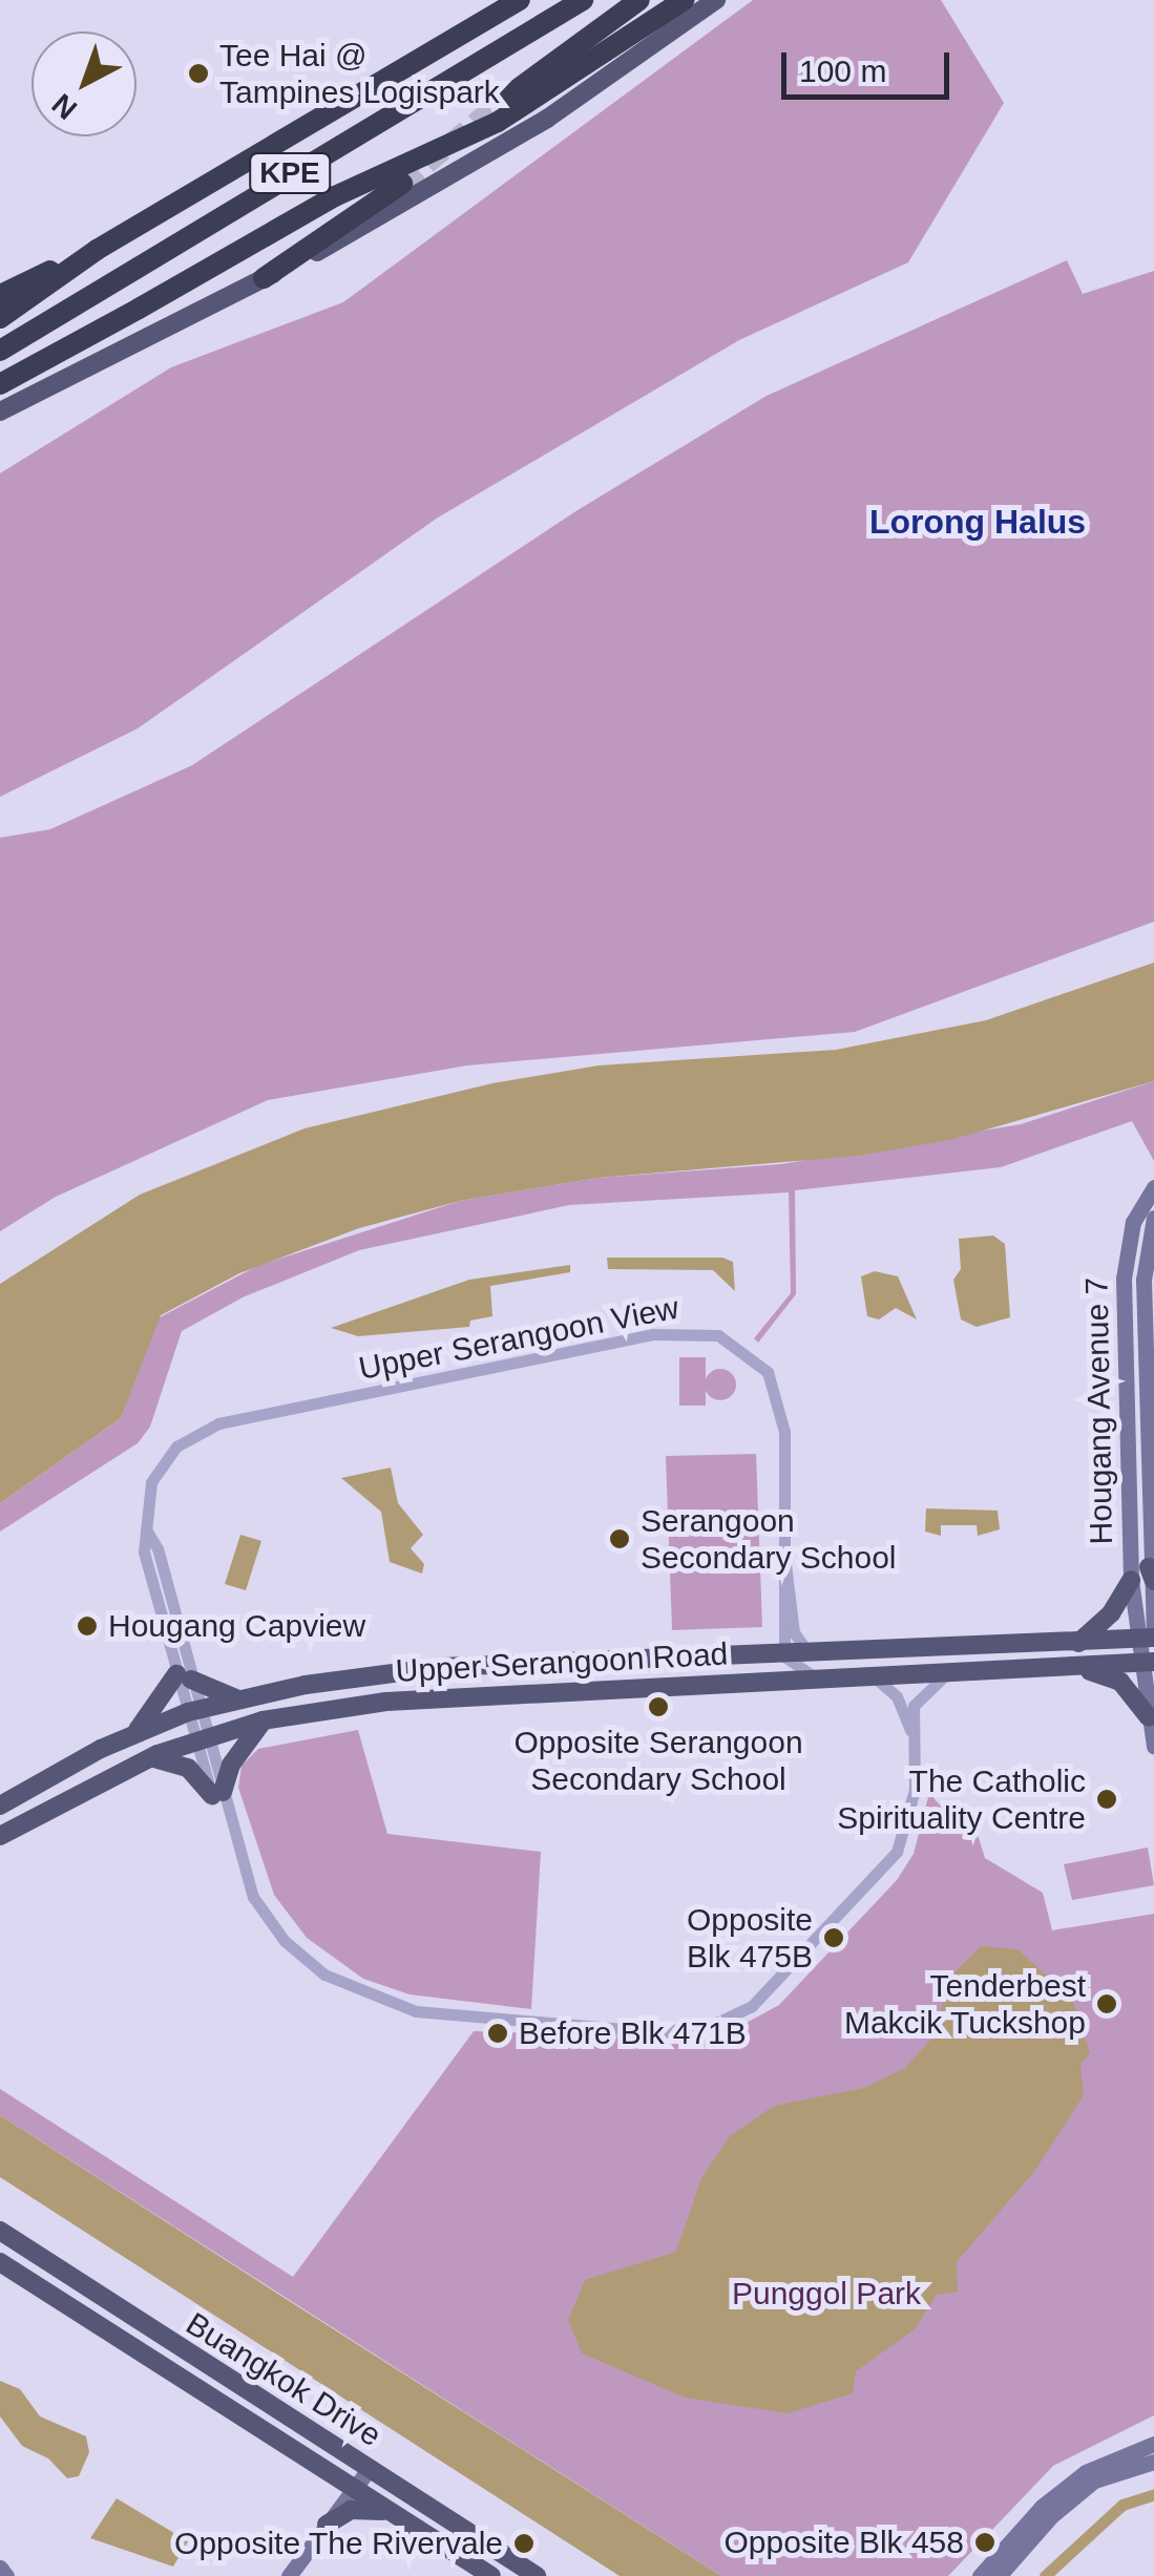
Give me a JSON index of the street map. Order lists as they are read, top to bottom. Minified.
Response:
{"streets":{"highway":["KPE"],"main road":["Hougang Avenue 7","Upper Serangoon Road","Buangkok Drive"],"street":["Upper Serangoon View"]},"crossings":[["Upper Serangoon View","Upper Serangoon Road"],["Hougang Avenue 7","Upper Serangoon Road"]],"districts":["Lorong Halus"],"parks":["Punggol Park"],"places":["Tee Hai @ Tampines Logispark","Serangoon Secondary School","Hougang Capview","Opposite Serangoon Secondary School","The Catholic Spirituality Centre","Opposite Blk 475B","Tenderbest Makcik Tuckshop","Before Blk 471B","Opposite Blk 458","Opposite The Rivervale"],"scale_bar":"100 m","north":"bottom left"}
